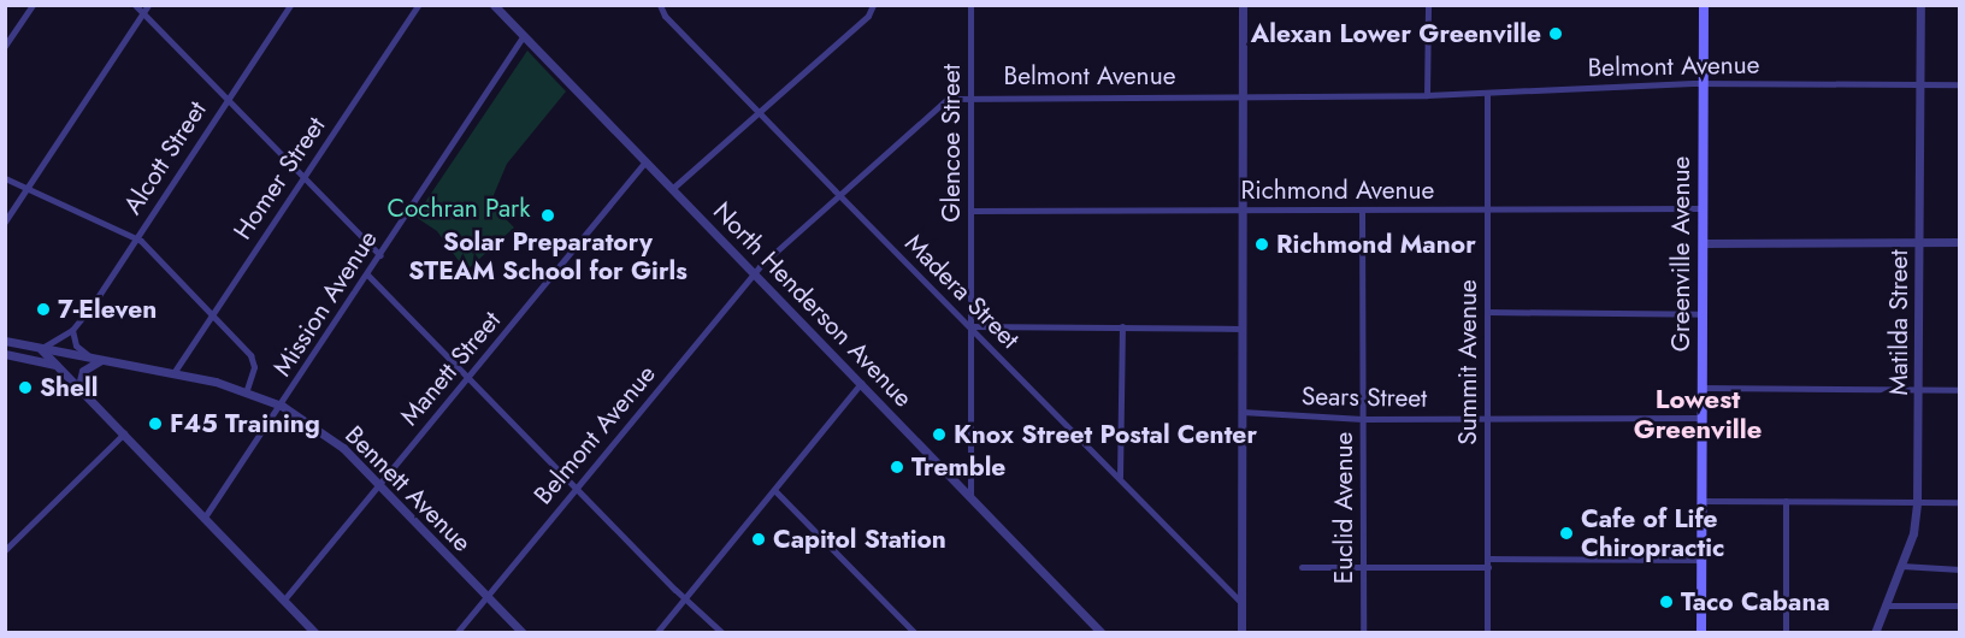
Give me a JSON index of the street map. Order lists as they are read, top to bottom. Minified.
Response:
{"streets":{"main road":["Greenville Avenue"],"street":["Belmont Avenue","Glencoe Street","Alcott Street","Homer Street","Richmond Avenue","Madera Street","Mission Avenue","North Henderson Avenue","Matilda Street","Summit Avenue","Manett Street","Sears Street","Bennett Avenue","Euclid Avenue"]},"crossings":[["Belmont Avenue","Glencoe Street"],["Belmont Avenue","Greenville Avenue"],["Belmont Avenue","Madera Street"],["Belmont Avenue","North Henderson Avenue"],["Belmont Avenue","Matilda Street"],["Belmont Avenue","Summit Avenue"],["Belmont Avenue","Bennett Avenue"],["Glencoe Street","Richmond Avenue"],["Glencoe Street","Madera Street"],["Glencoe Street","North Henderson Avenue"],["Alcott Street","Bennett Avenue"],["Homer Street","Bennett Avenue"],["Richmond Avenue","Greenville Avenue"],["Richmond Avenue","Summit Avenue"],["Richmond Avenue","Euclid Avenue"],["Greenville Avenue","Sears Street"],["Mission Avenue","North Henderson Avenue"],["Mission Avenue","Bennett Avenue"],["North Henderson Avenue","Manett Street"],["Summit Avenue","Sears Street"],["Manett Street","Bennett Avenue"],["Sears Street","Euclid Avenue"]],"districts":["Lowest Greenville"],"parks":["Cochran Park"],"places":["Alexan Lower Greenville","Solar Preparatory STEAM School for Girls","Richmond Manor","7-Eleven","Shell","F45 Training","Knox Street Postal Center","Tremble","Cafe of Life Chiropractic","Capitol Station","Taco Cabana"]}
